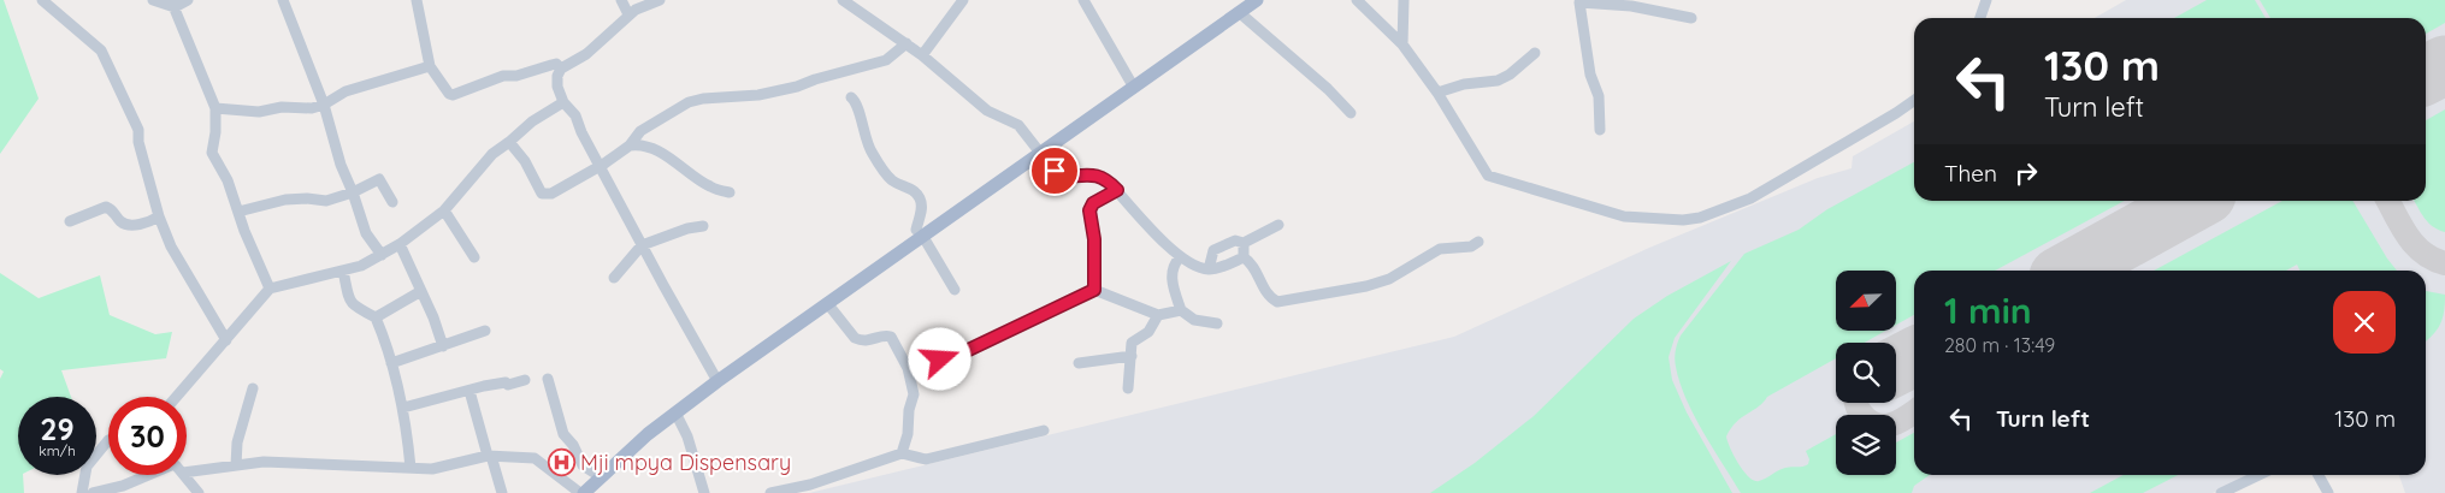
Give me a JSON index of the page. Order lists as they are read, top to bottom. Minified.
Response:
{"places":{"hospital":["Mji mpya Dispensary"]},"north":"bottom left","page":{"turn":["130 m","Turn left"],"then":"Then","heading":["1 min","280 m · 13:49"],"list":[{"name":"Turn left","value":"130 m"}],"speed":"29 km/h","limit":"30"}}
